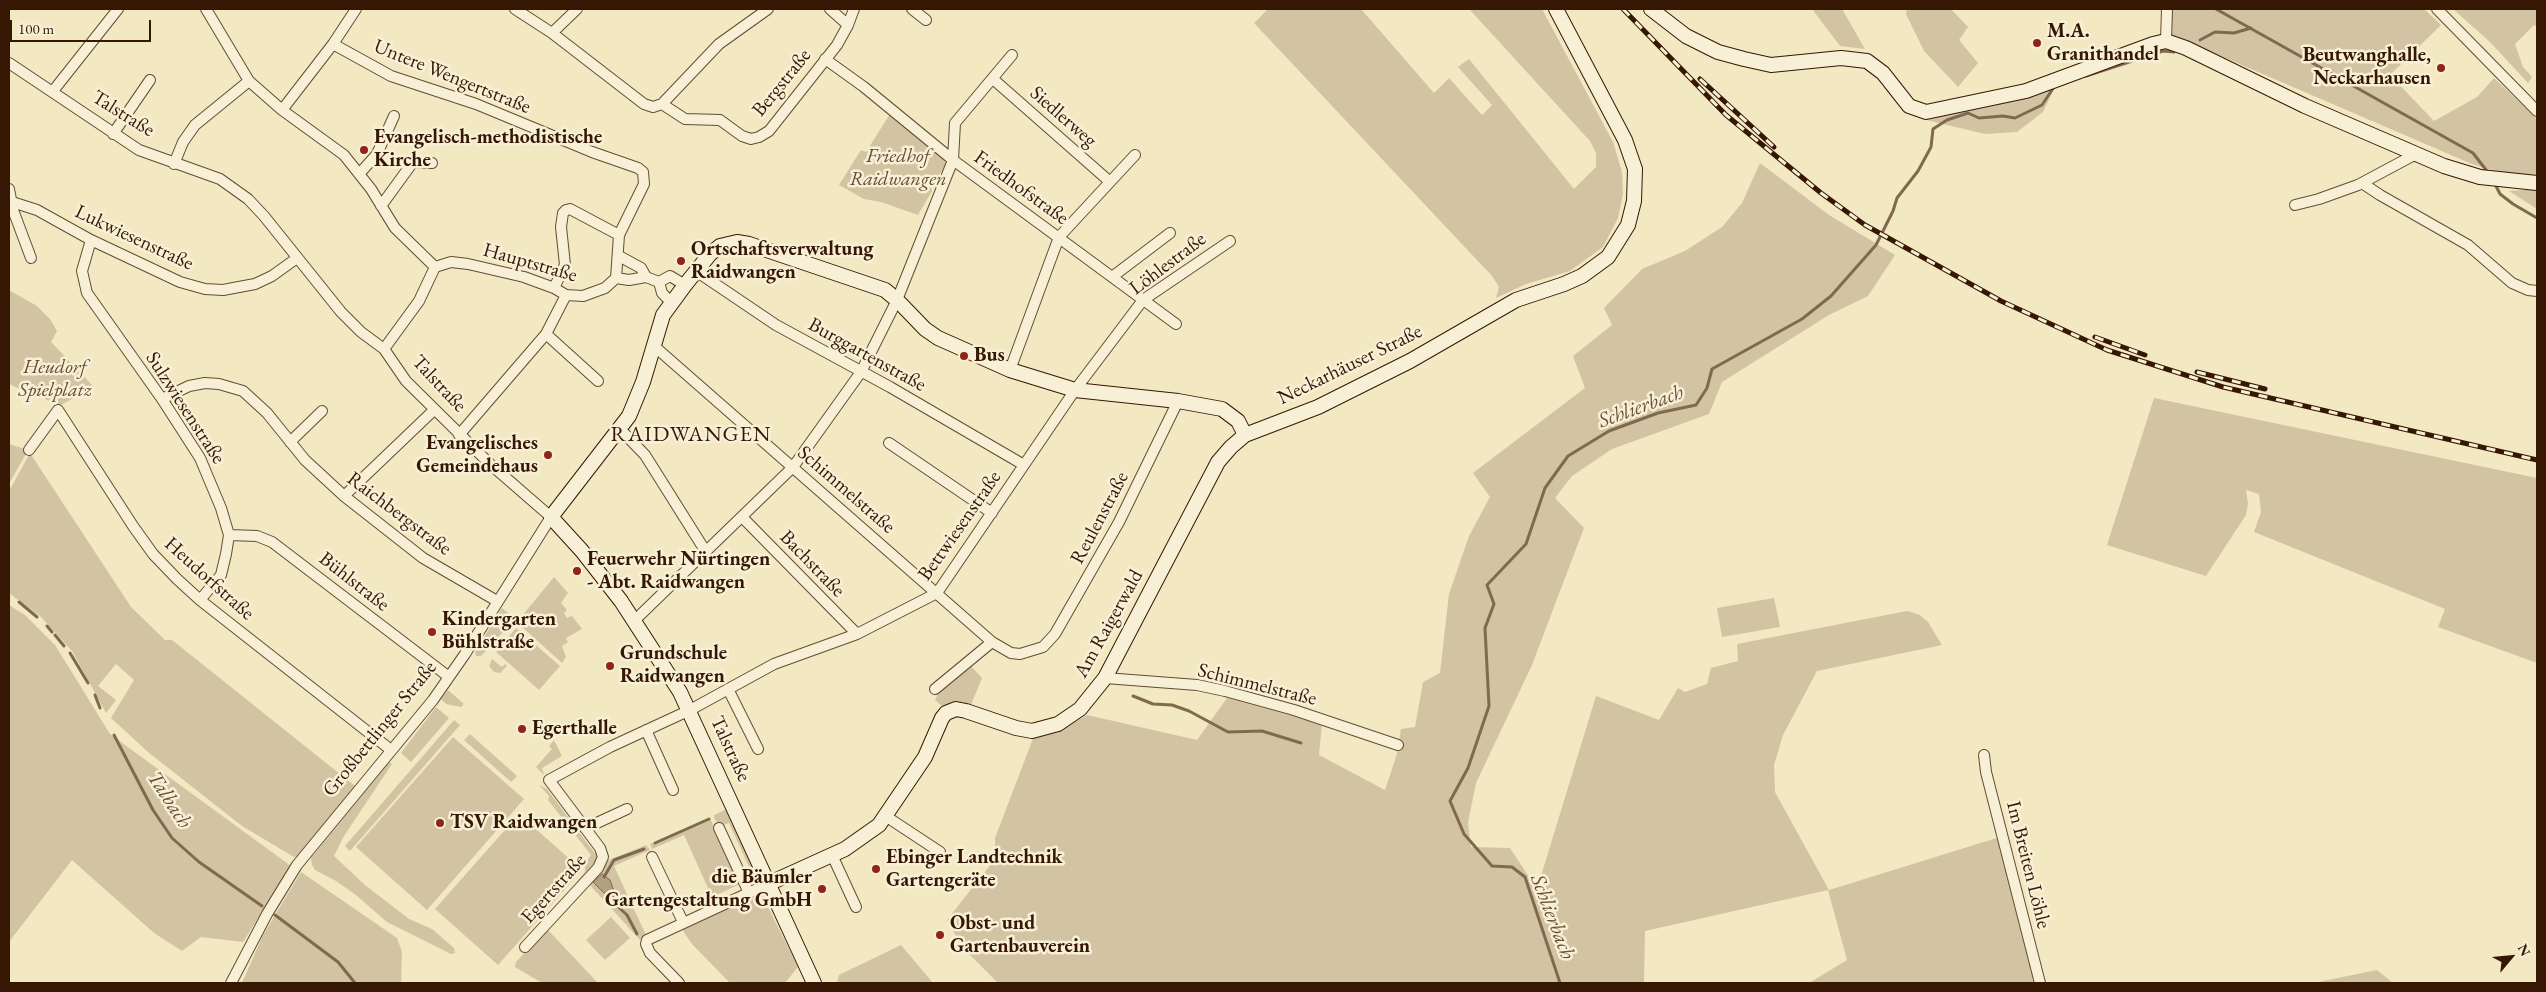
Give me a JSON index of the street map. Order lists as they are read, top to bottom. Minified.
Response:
{"streets":{"street":["Untere Wengertstraße","Bergstraße","Talstraße","Siedlerweg","Friedhofstraße","Lukwiesenstraße","Hauptstraße","Löhlestraße","Burggartenstraße","Neckarhäuser Straße","Sulzwiesenstraße","Schimmelstraße","Raichbergstraße","Reulenstraße","Bettwiesenstraße","Bachstraße","Heudorfstraße","Bühlstraße","Am Raigerwald","Großbettlinger Straße","Im Breiten Löhle","Egertstraße"]},"crossings":[["Untere Wengertstraße","Hauptstraße"],["Bergstraße","Friedhofstraße"],["Talstraße","Lukwiesenstraße"],["Talstraße","Bettwiesenstraße"],["Talstraße","Am Raigerwald"],["Talstraße","Großbettlinger Straße"],["Talstraße","Egertstraße"],["Friedhofstraße","Löhlestraße"],["Lukwiesenstraße","Sulzwiesenstraße"],["Löhlestraße","Bettwiesenstraße"],["Burggartenstraße","Bettwiesenstraße"],["Burggartenstraße","Großbettlinger Straße"],["Neckarhäuser Straße","Am Raigerwald"],["Sulzwiesenstraße","Raichbergstraße"],["Sulzwiesenstraße","Heudorfstraße"],["Sulzwiesenstraße","Bühlstraße"],["Schimmelstraße","Reulenstraße"],["Schimmelstraße","Bettwiesenstraße"],["Schimmelstraße","Am Raigerwald"],["Schimmelstraße","Großbettlinger Straße"],["Raichbergstraße","Großbettlinger Straße"],["Bettwiesenstraße","Bachstraße"],["Bettwiesenstraße","Egertstraße"],["Heudorfstraße","Großbettlinger Straße"],["Bühlstraße","Großbettlinger Straße"]],"districts":["RAIDWANGEN"],"water":["Schlierbach","Talbach"],"parks":["Friedhof Raidwangen","Heudorf Spielplatz"],"places":["M.A. Granithandel","Beutwanghalle, Neckarhausen","Evangelisch-methodistische Kirche","Ortschaftsverwaltung Raidwangen","Bus","Evangelisches Gemeindehaus","Feuerwehr Nürtingen - Abt. Raidwangen","Kindergarten Bühlstraße","Grundschule Raidwangen","Egerthalle","TSV Raidwangen","Ebinger Landtechnik Gartengeräte","die Bäumler Gartengestaltung GmbH","Obst- und Gartenbauverein"],"scale_bar":"100 m","north":"top right"}
